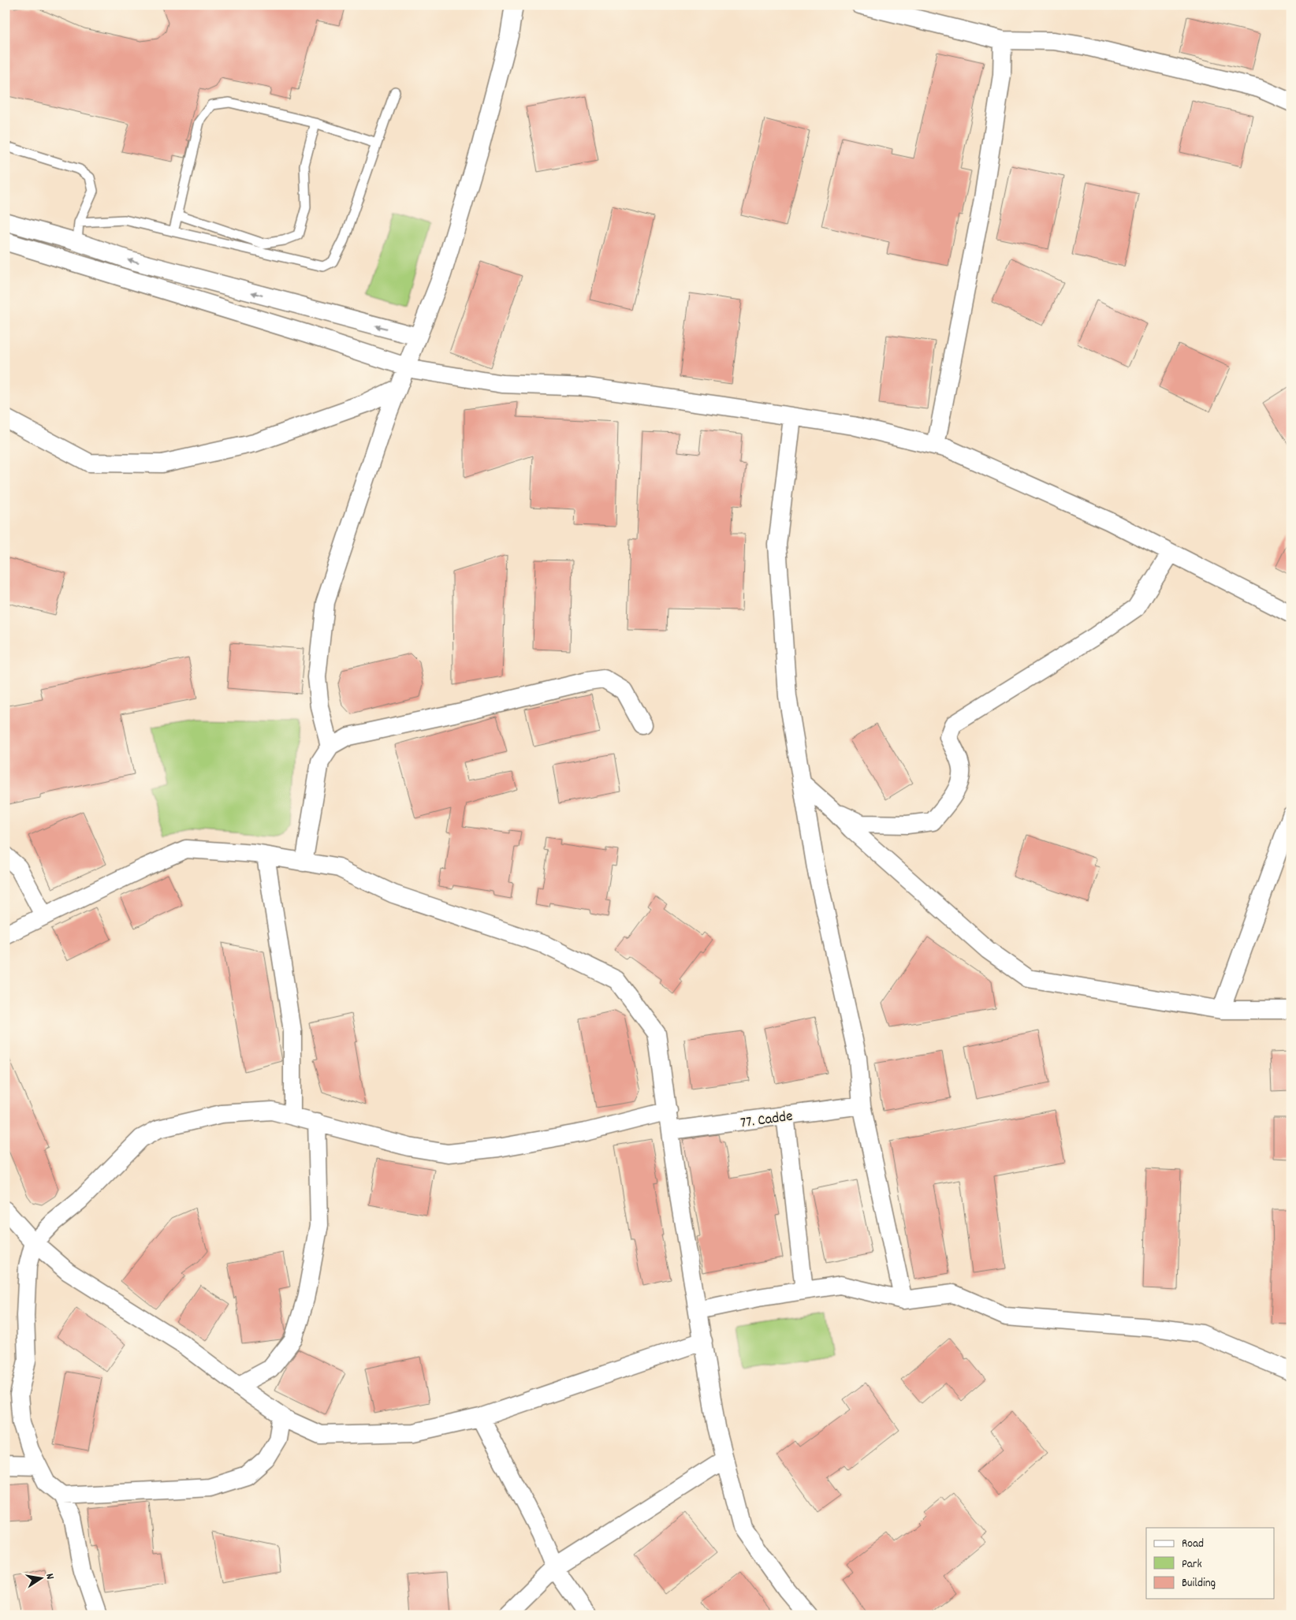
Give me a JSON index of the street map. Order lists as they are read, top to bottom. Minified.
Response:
{"streets":{"street":["77. Cadde"]},"legend":["Road","Park","Building"],"north":"right"}
